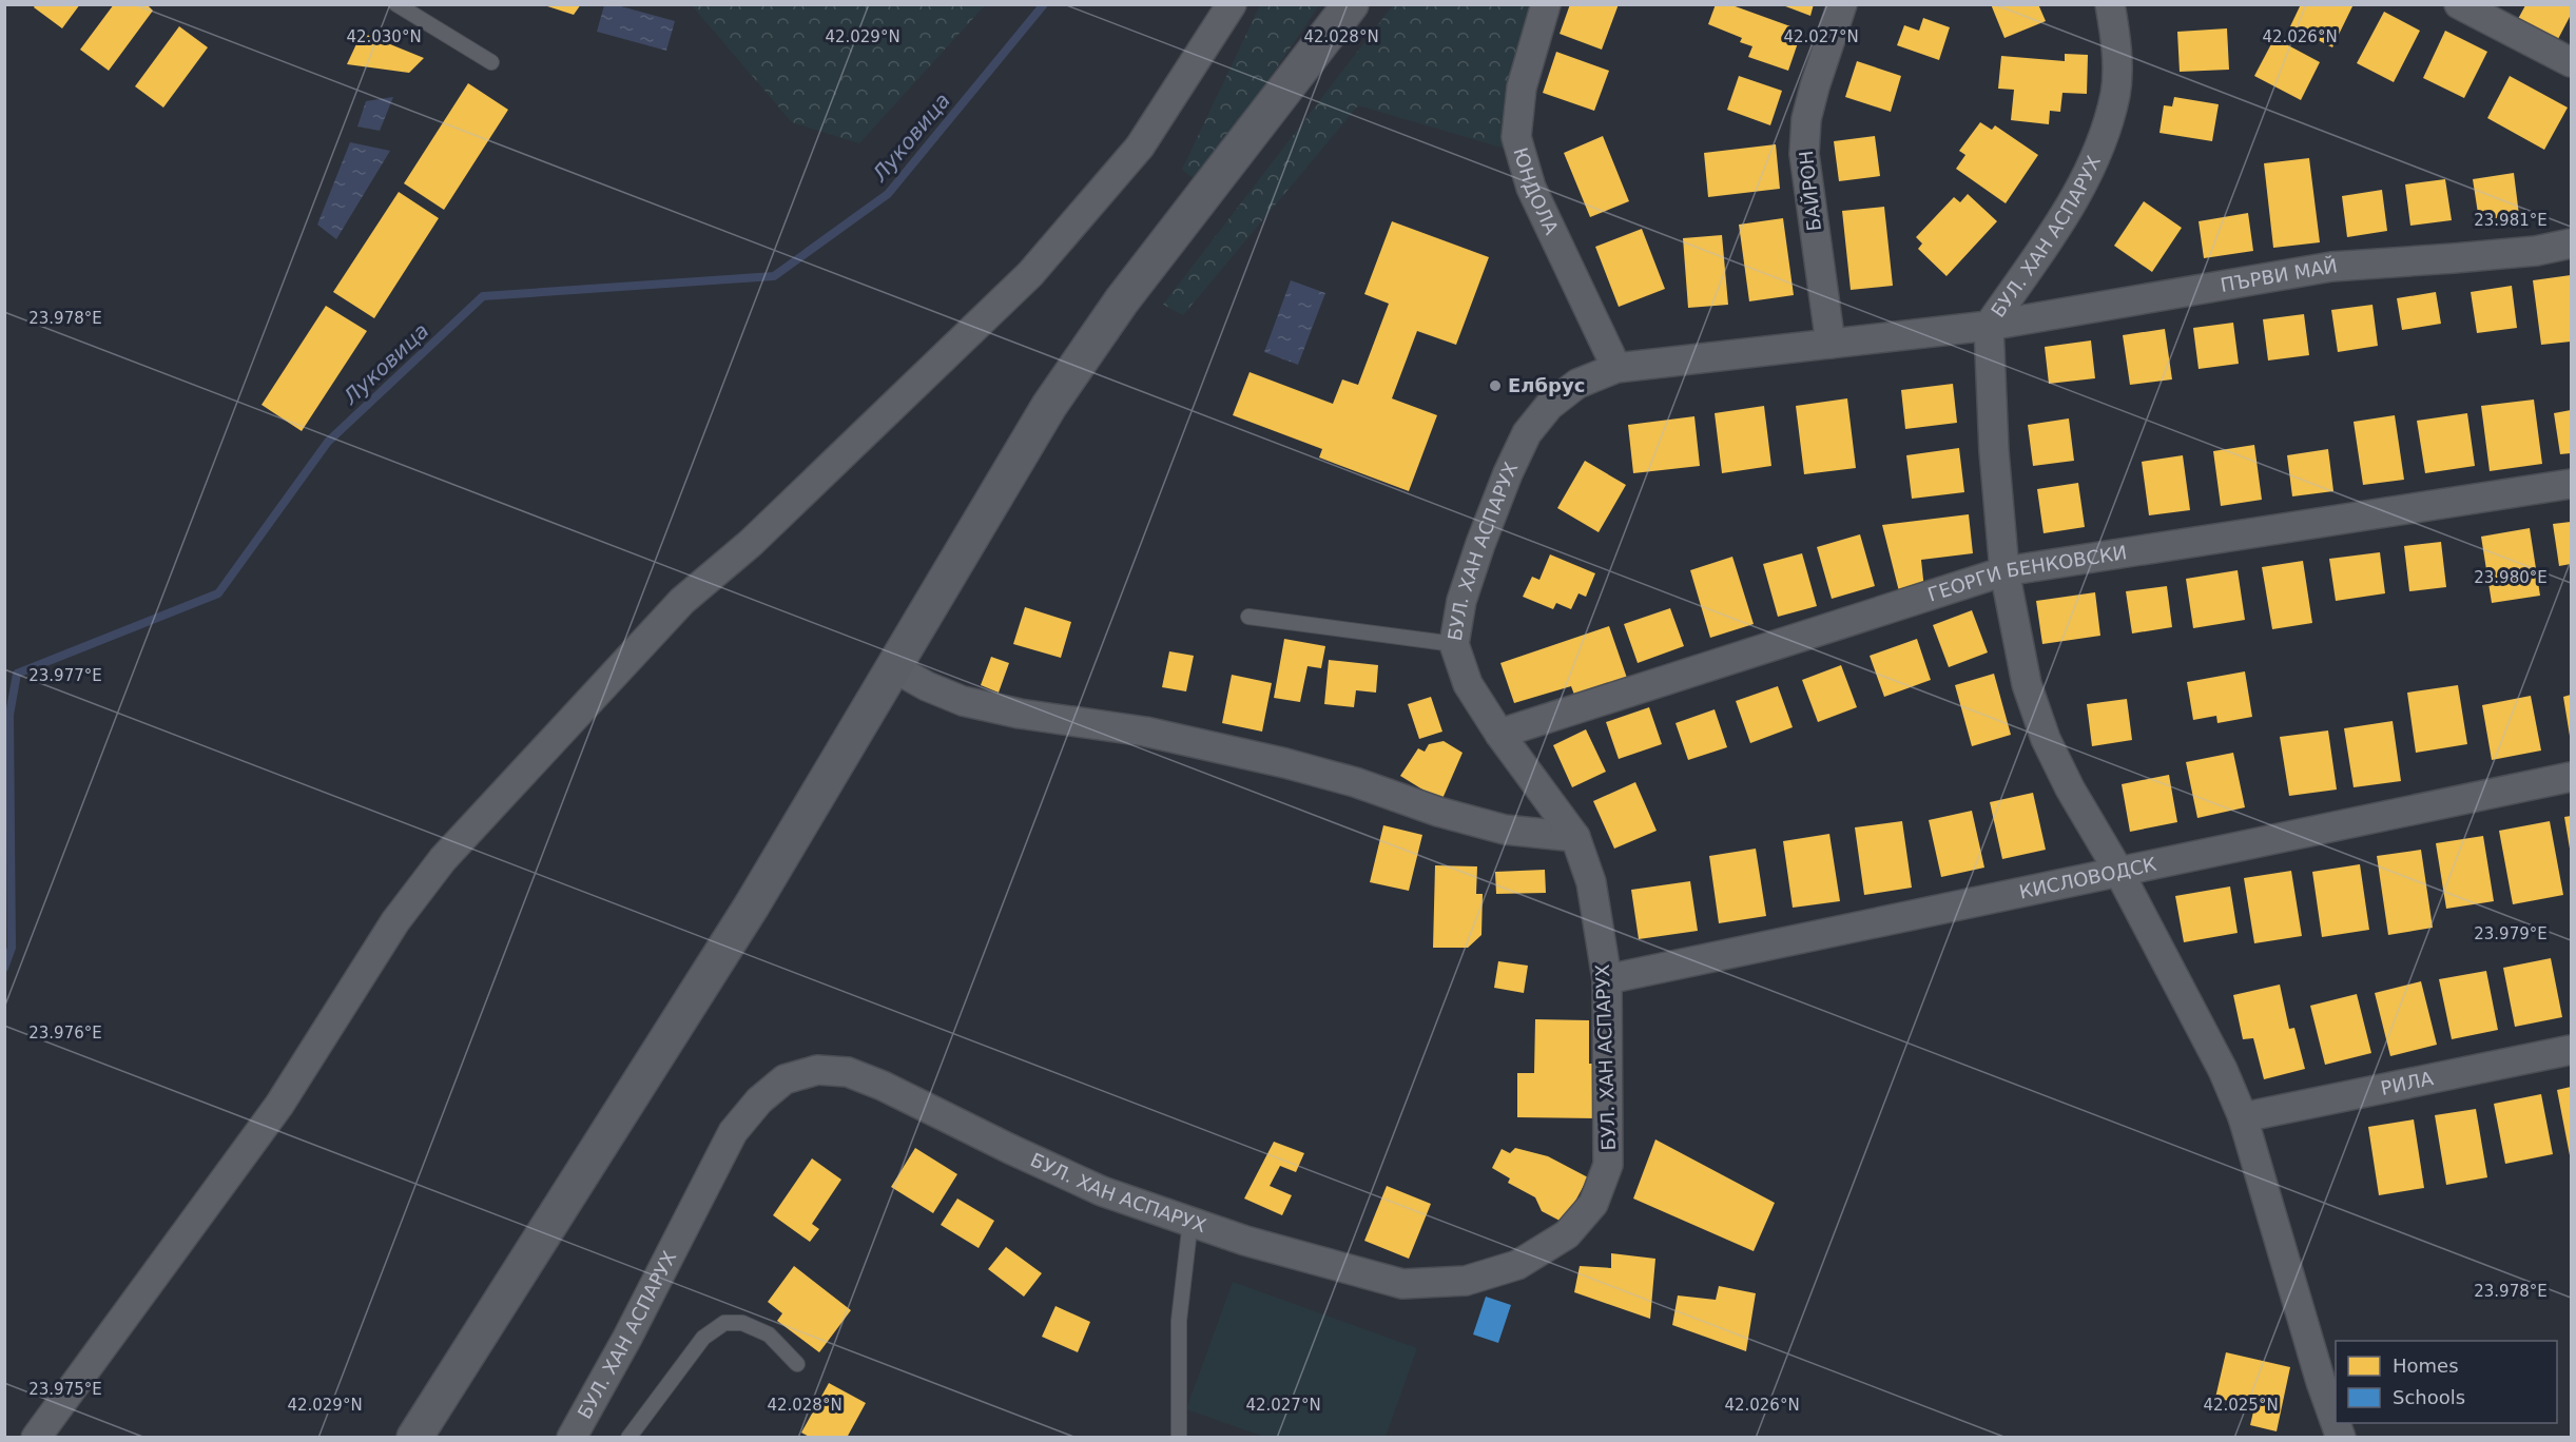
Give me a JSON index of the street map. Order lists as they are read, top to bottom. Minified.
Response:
{"streets":{"street":["ЮНДОЛА","БАЙРОН","БУЛ. ХАН АСПАРУХ","ПЪРВИ МАЙ","ГЕОРГИ БЕНКОВСКИ","КИСЛОВОДСК","РИЛА"]},"crossings":[["ЮНДОЛА","БУЛ. ХАН АСПАРУХ"],["БАЙРОН","БУЛ. ХАН АСПАРУХ"],["БУЛ. ХАН АСПАРУХ","ПЪРВИ МАЙ"],["БУЛ. ХАН АСПАРУХ","ГЕОРГИ БЕНКОВСКИ"],["БУЛ. ХАН АСПАРУХ","КИСЛОВОДСК"]],"water":["Луковица"],"places":["Елбрус"],"legend":["Homes","Schools"],"coordinates":["42.030°N","42.029°N","42.028°N","42.027°N","42.026°N","23.981°E","23.978°E","23.980°E","23.977°E","23.979°E","23.976°E","23.975°E","42.025°N"]}
